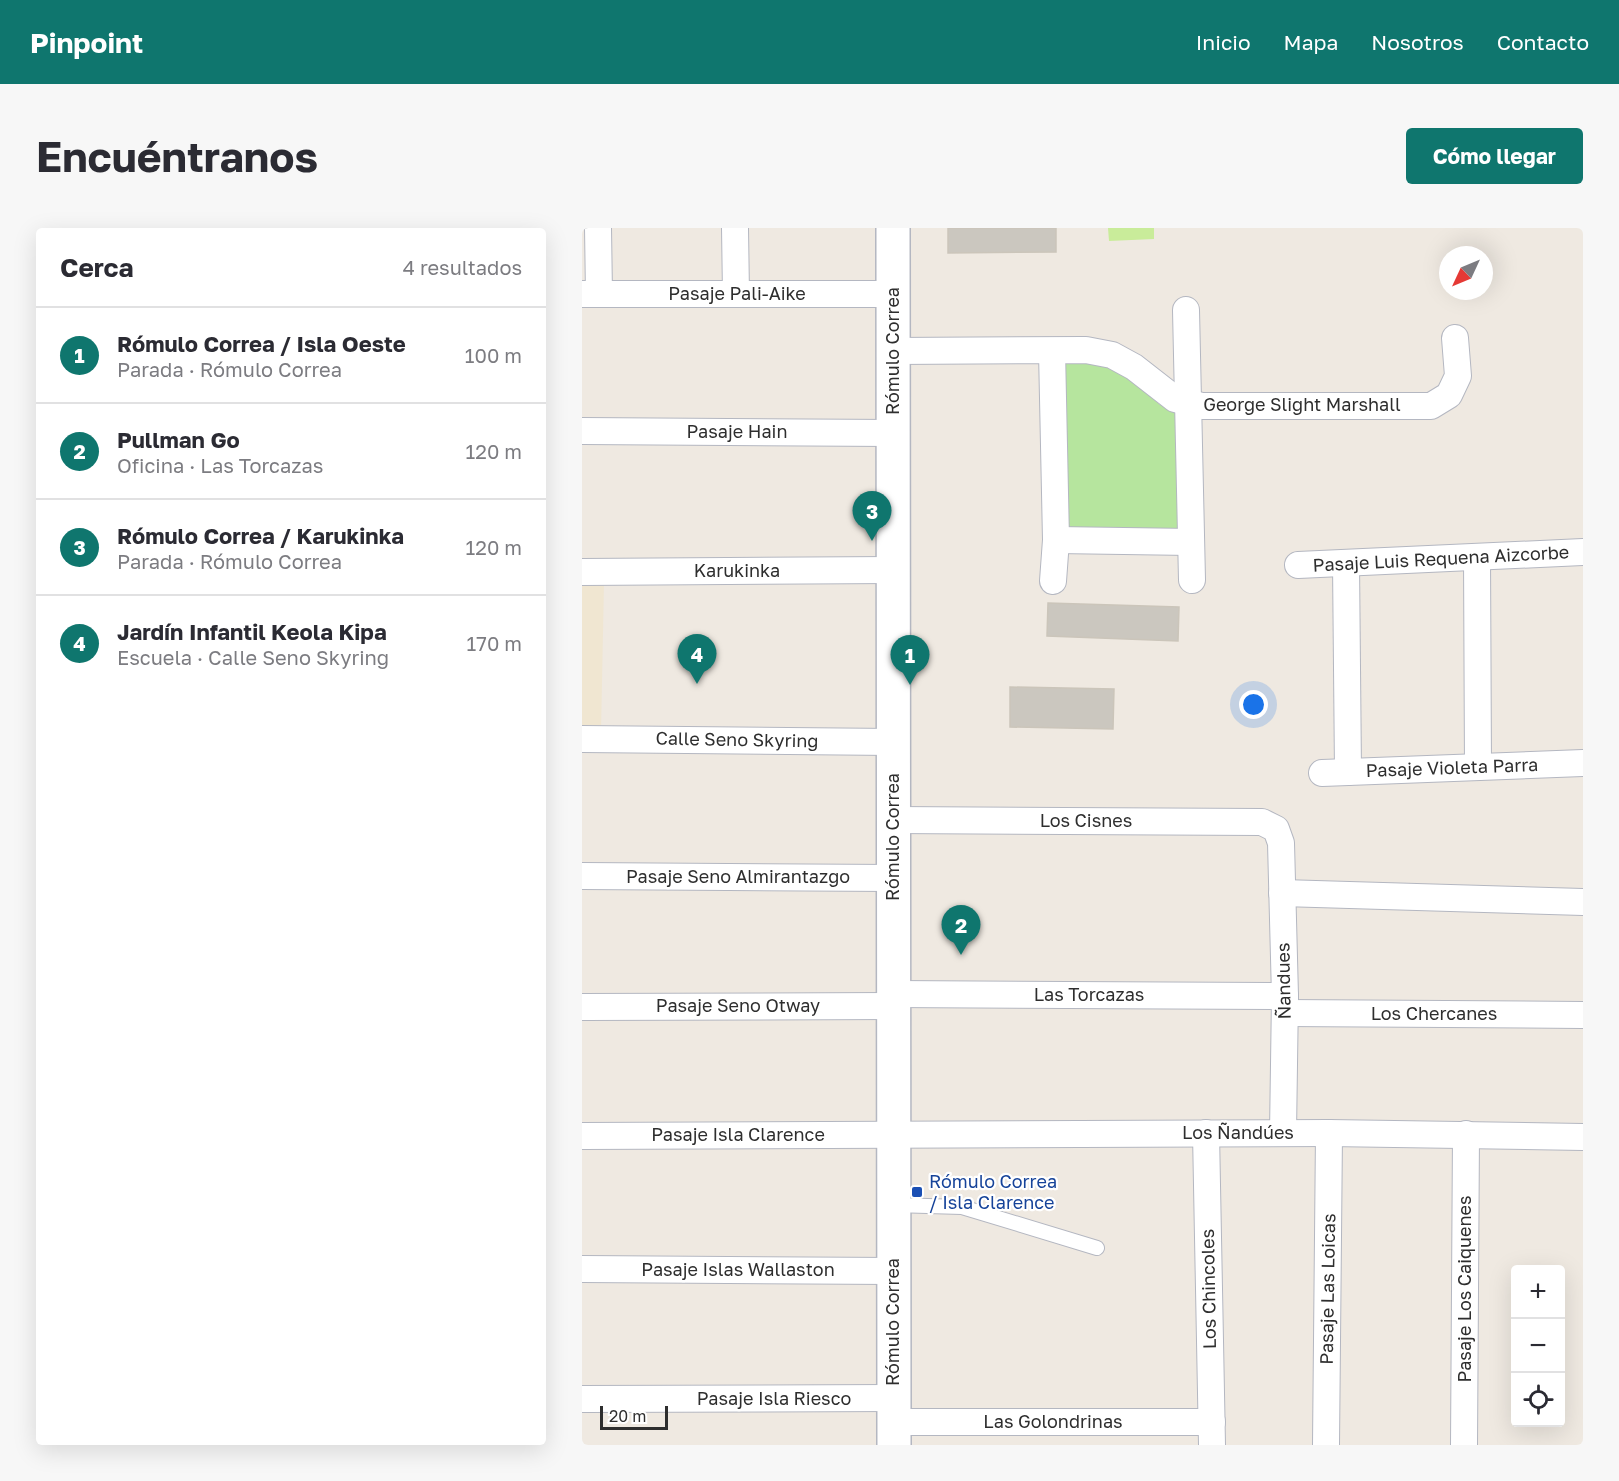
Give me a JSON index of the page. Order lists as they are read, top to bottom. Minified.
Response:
{"streets":{"street":["Pasaje Pali-Aike","Rómulo Correa","George Slight Marshall","Pasaje Hain","Pasaje Luis Requena Aizcorbe","Karukinka","Calle Seno Skyring","Pasaje Violeta Parra","Los Cisnes","Pasaje Seno Almirantazgo","Ñandues","Las Torcazas","Pasaje Seno Otway","Los Chercanes","Los Ñandúes","Pasaje Isla Clarence","Pasaje Islas Wallaston","Los Chincoles","Pasaje Las Loicas","Pasaje Los Caiquenes","Pasaje Isla Riesco","Las Golondrinas"]},"crossings":[["Pasaje Pali-Aike","Rómulo Correa"],["Rómulo Correa","George Slight Marshall"],["Rómulo Correa","Pasaje Hain"],["Rómulo Correa","Karukinka"],["Rómulo Correa","Calle Seno Skyring"],["Rómulo Correa","Los Cisnes"],["Rómulo Correa","Pasaje Seno Almirantazgo"],["Rómulo Correa","Las Torcazas"],["Rómulo Correa","Pasaje Seno Otway"],["Rómulo Correa","Los Ñandúes"],["Rómulo Correa","Pasaje Isla Clarence"],["Rómulo Correa","Pasaje Islas Wallaston"],["Rómulo Correa","Pasaje Isla Riesco"],["Rómulo Correa","Las Golondrinas"],["Los Cisnes","Ñandues"],["Ñandues","Las Torcazas"],["Ñandues","Los Chercanes"],["Ñandues","Los Ñandúes"],["Las Torcazas","Pasaje Seno Otway"],["Las Torcazas","Los Chercanes"],["Los Ñandúes","Pasaje Isla Clarence"],["Los Ñandúes","Los Chincoles"],["Los Ñandúes","Pasaje Las Loicas"],["Los Ñandúes","Pasaje Los Caiquenes"],["Los Chincoles","Las Golondrinas"],["Pasaje Isla Riesco","Las Golondrinas"]],"places":{"transit":["Rómulo Correa / Isla Clarence"]},"scale_bar":"20 m","north":"bottom left","page":{"header":"Pinpoint","nav":["Inicio","Mapa","Nosotros","Contacto"],"buttons":"Cómo llegar","title":"Encuéntranos","heading":["Cerca","4 resultados"],"list":[{"mark":"1","name":"Rómulo Correa / Isla Oeste","note":"Parada · Rómulo Correa","value":"100 m"},{"mark":"2","name":"Pullman Go","note":"Oficina · Las Torcazas","value":"120 m"},{"mark":"3","name":"Rómulo Correa / Karukinka","note":"Parada · Rómulo Correa","value":"120 m"},{"mark":"4","name":"Jardín Infantil Keola Kipa","note":"Escuela · Calle Seno Skyring","value":"170 m"}],"pins":["3","4","1","2"],"map_buttons":["+","−"],"scale":"20 m"}}
